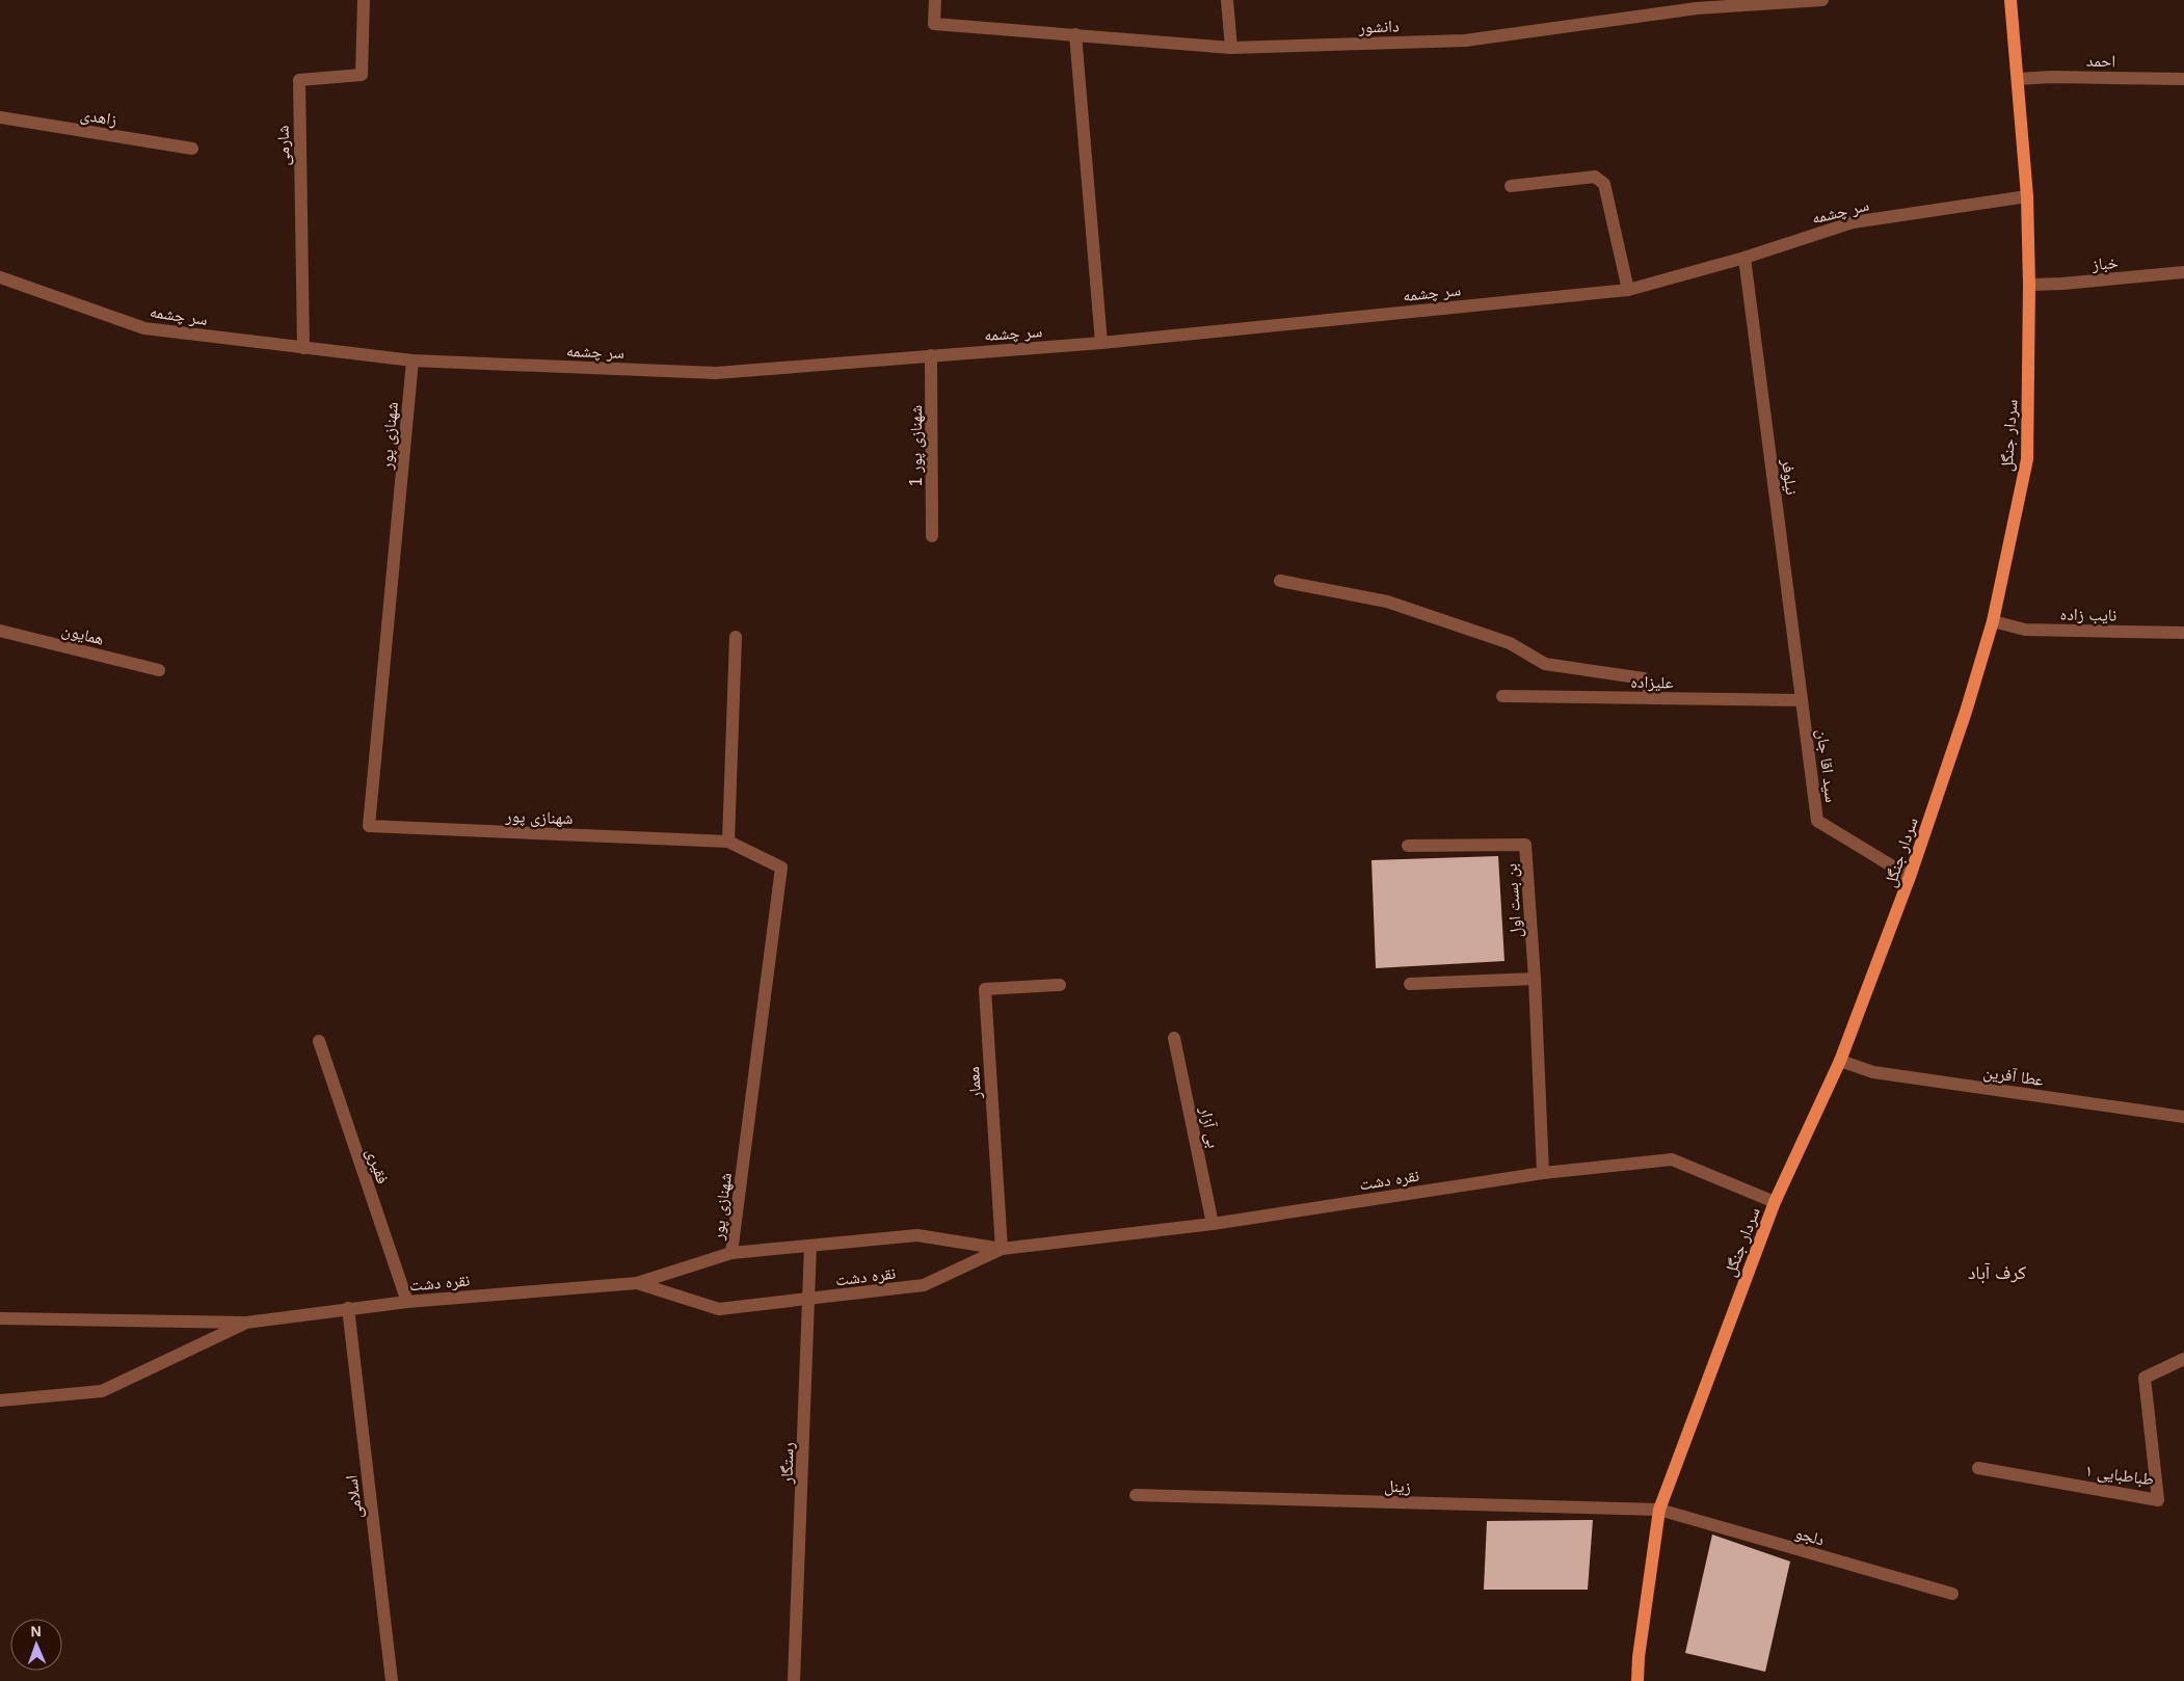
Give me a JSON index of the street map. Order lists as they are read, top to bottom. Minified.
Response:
{"streets":{"main road":["سردار جنگل"],"street":["دانشور","احمد","زاهدی","شارمی","سر چشمه","خباز","شهنازی پور","شهنازی پور 1","نیلوفر","نایب زاده","همایون","علیزاده","سید اقا جان","بن بست اول","عطا آفرین","معمار","بی آزار","فقیری","نقره دشت","رستگار","طباطبایی ۱","زینل","اسلامی","دلجو"]},"crossings":[["احمد","سردار جنگل"],["شارمی","سر چشمه"],["سر چشمه","شهنازی پور"],["سر چشمه","سردار جنگل"],["سر چشمه","شهنازی پور 1"],["سر چشمه","نیلوفر"],["خباز","سردار جنگل"],["شهنازی پور","نقره دشت"],["سردار جنگل","نایب زاده"],["سردار جنگل","سید اقا جان"],["سردار جنگل","عطا آفرین"],["سردار جنگل","نقره دشت"],["سردار جنگل","زینل"],["سردار جنگل","دلجو"],["نیلوفر","علیزاده"],["نیلوفر","سید اقا جان"],["علیزاده","سید اقا جان"],["بن بست اول","نقره دشت"],["معمار","نقره دشت"],["بی آزار","نقره دشت"],["فقیری","نقره دشت"],["نقره دشت","رستگار"],["نقره دشت","اسلامی"],["زینل","دلجو"]],"districts":["کرف آباد"],"north":"top"}
